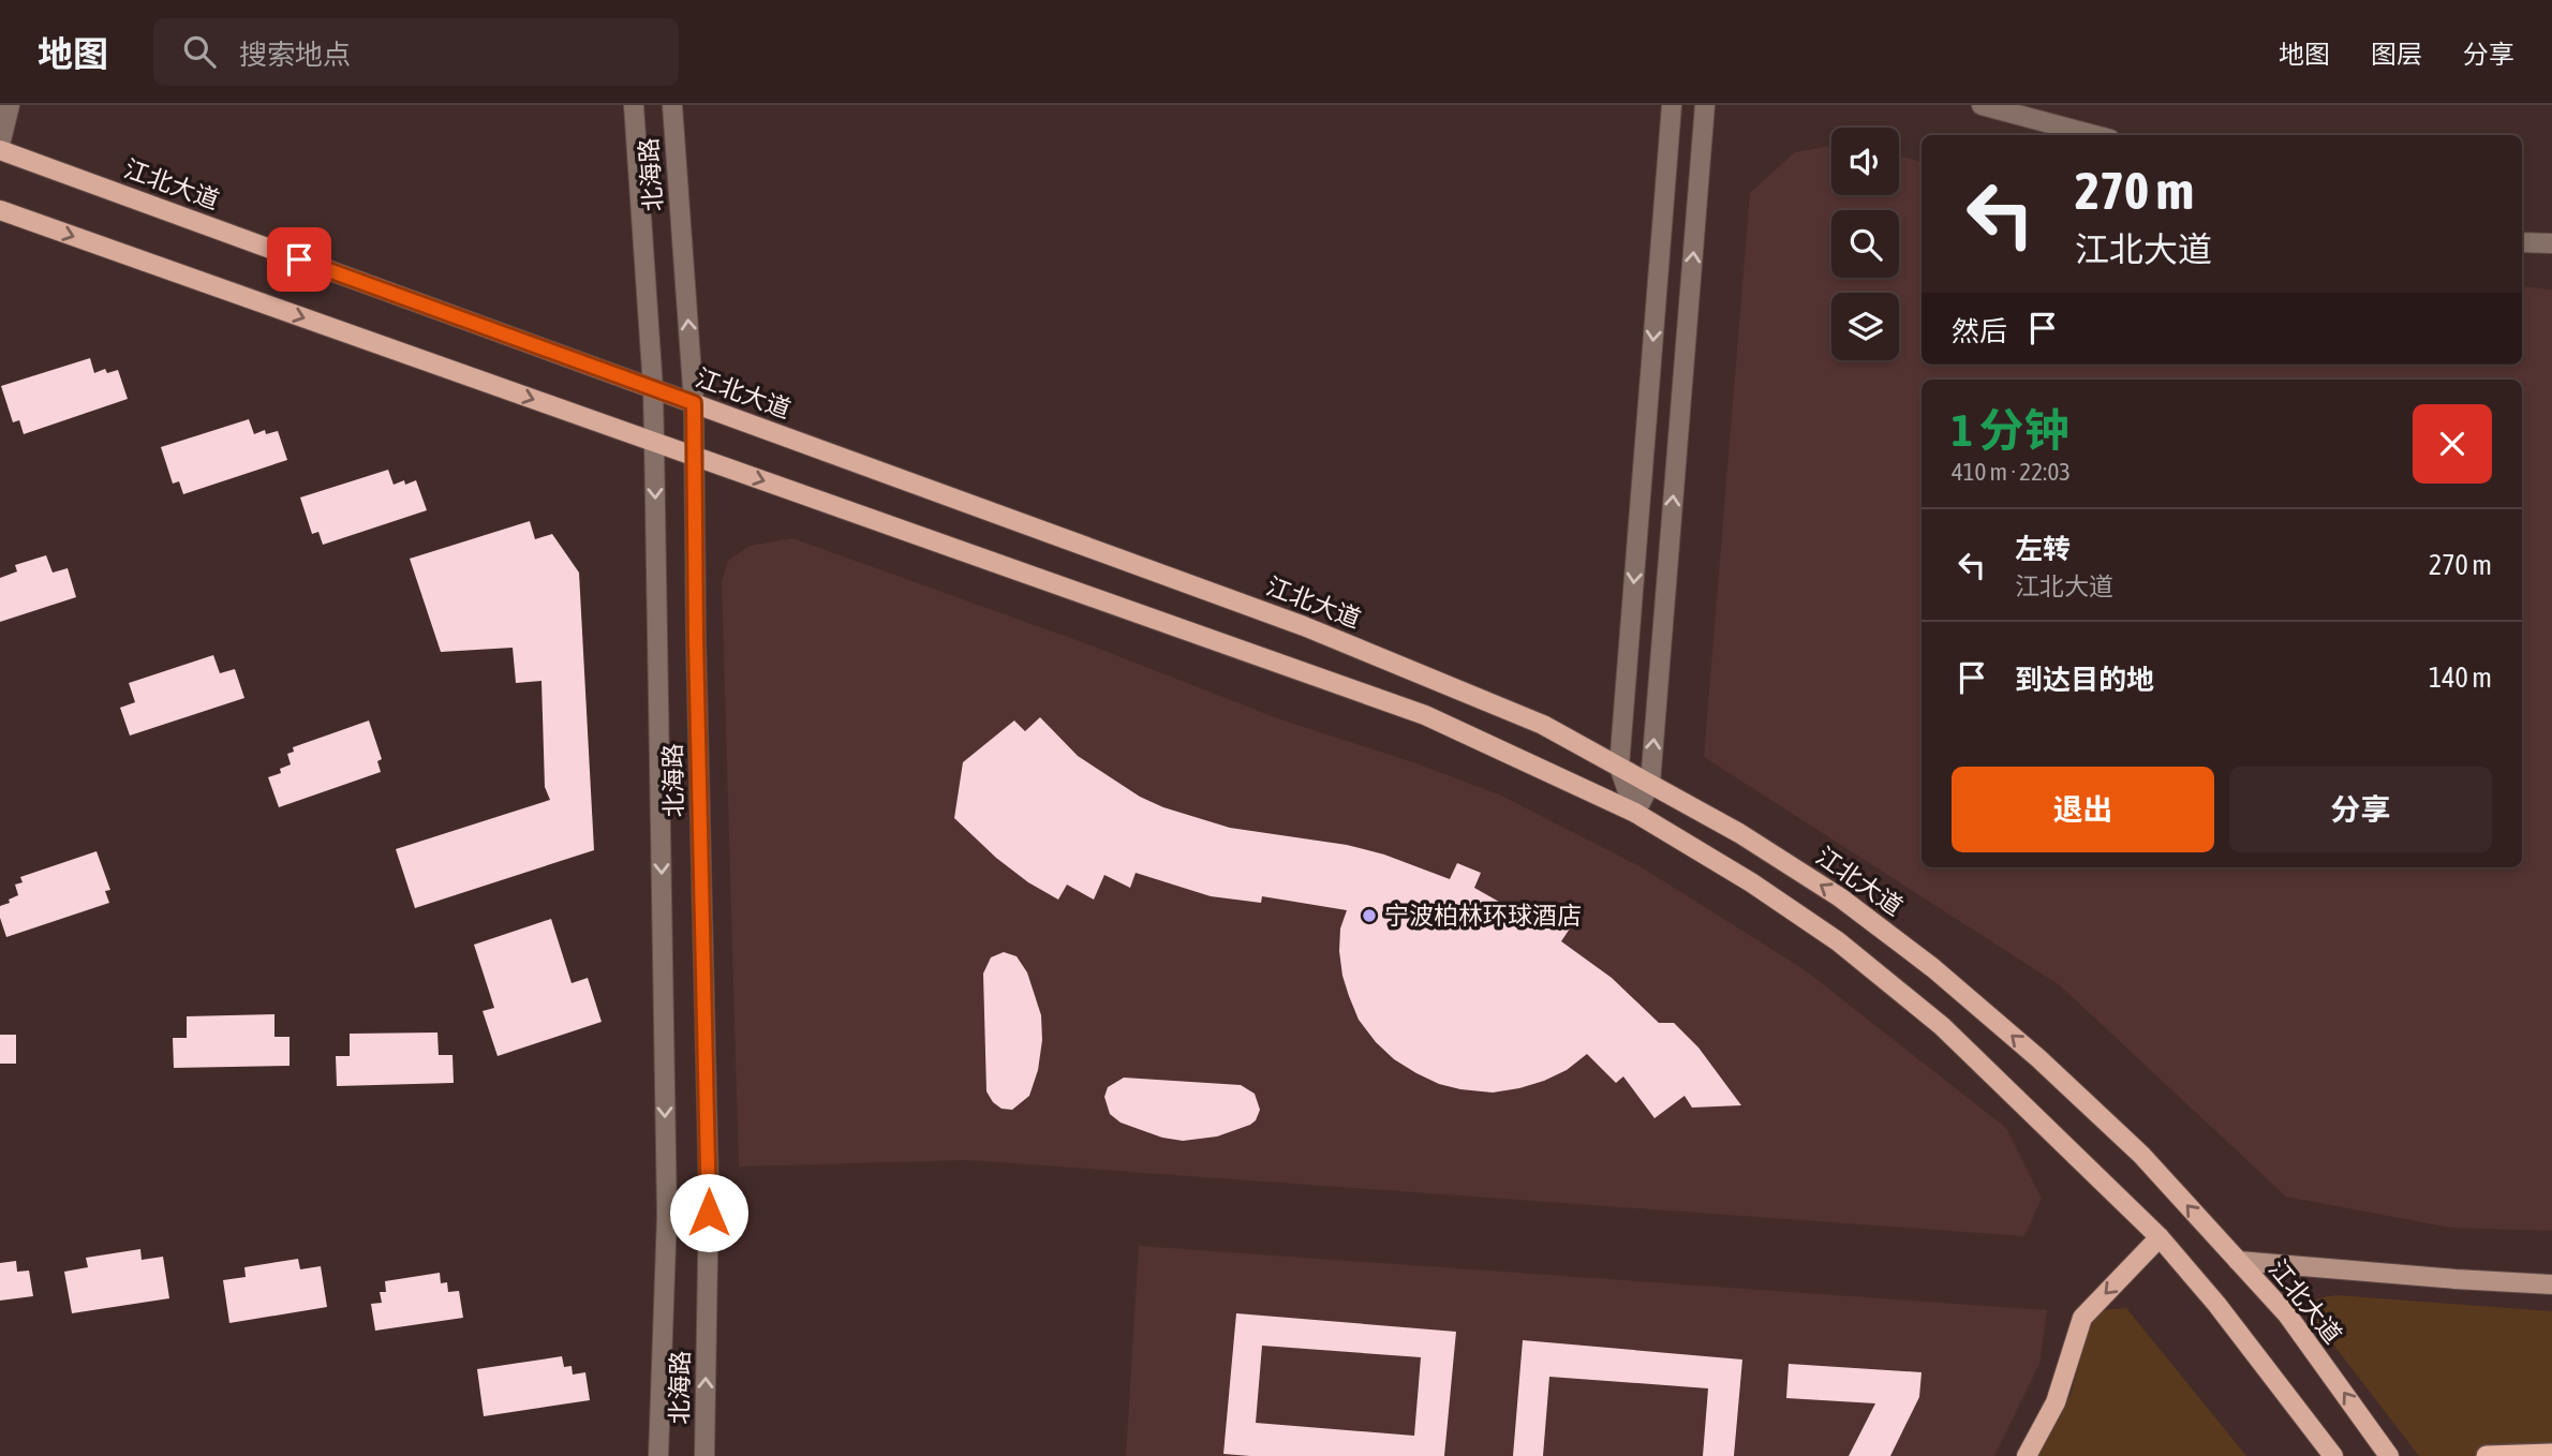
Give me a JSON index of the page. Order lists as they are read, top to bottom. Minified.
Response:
{"streets":{"main road":["江北大道"],"street":["北海路"]},"crossings":[["北海路","江北大道"]],"places":["宁波柏林环球酒店"],"page":{"header":"地图","search":"搜索地点","nav":["地图","图层","分享"],"turn":["270 m","江北大道"],"then":"然后","heading":["1 分钟","410 m · 22:03"],"list":[{"name":"左转","note":"江北大道","value":"270 m"},{"name":"到达目的地","value":"140 m"}],"buttons":["退出","分享"]}}
